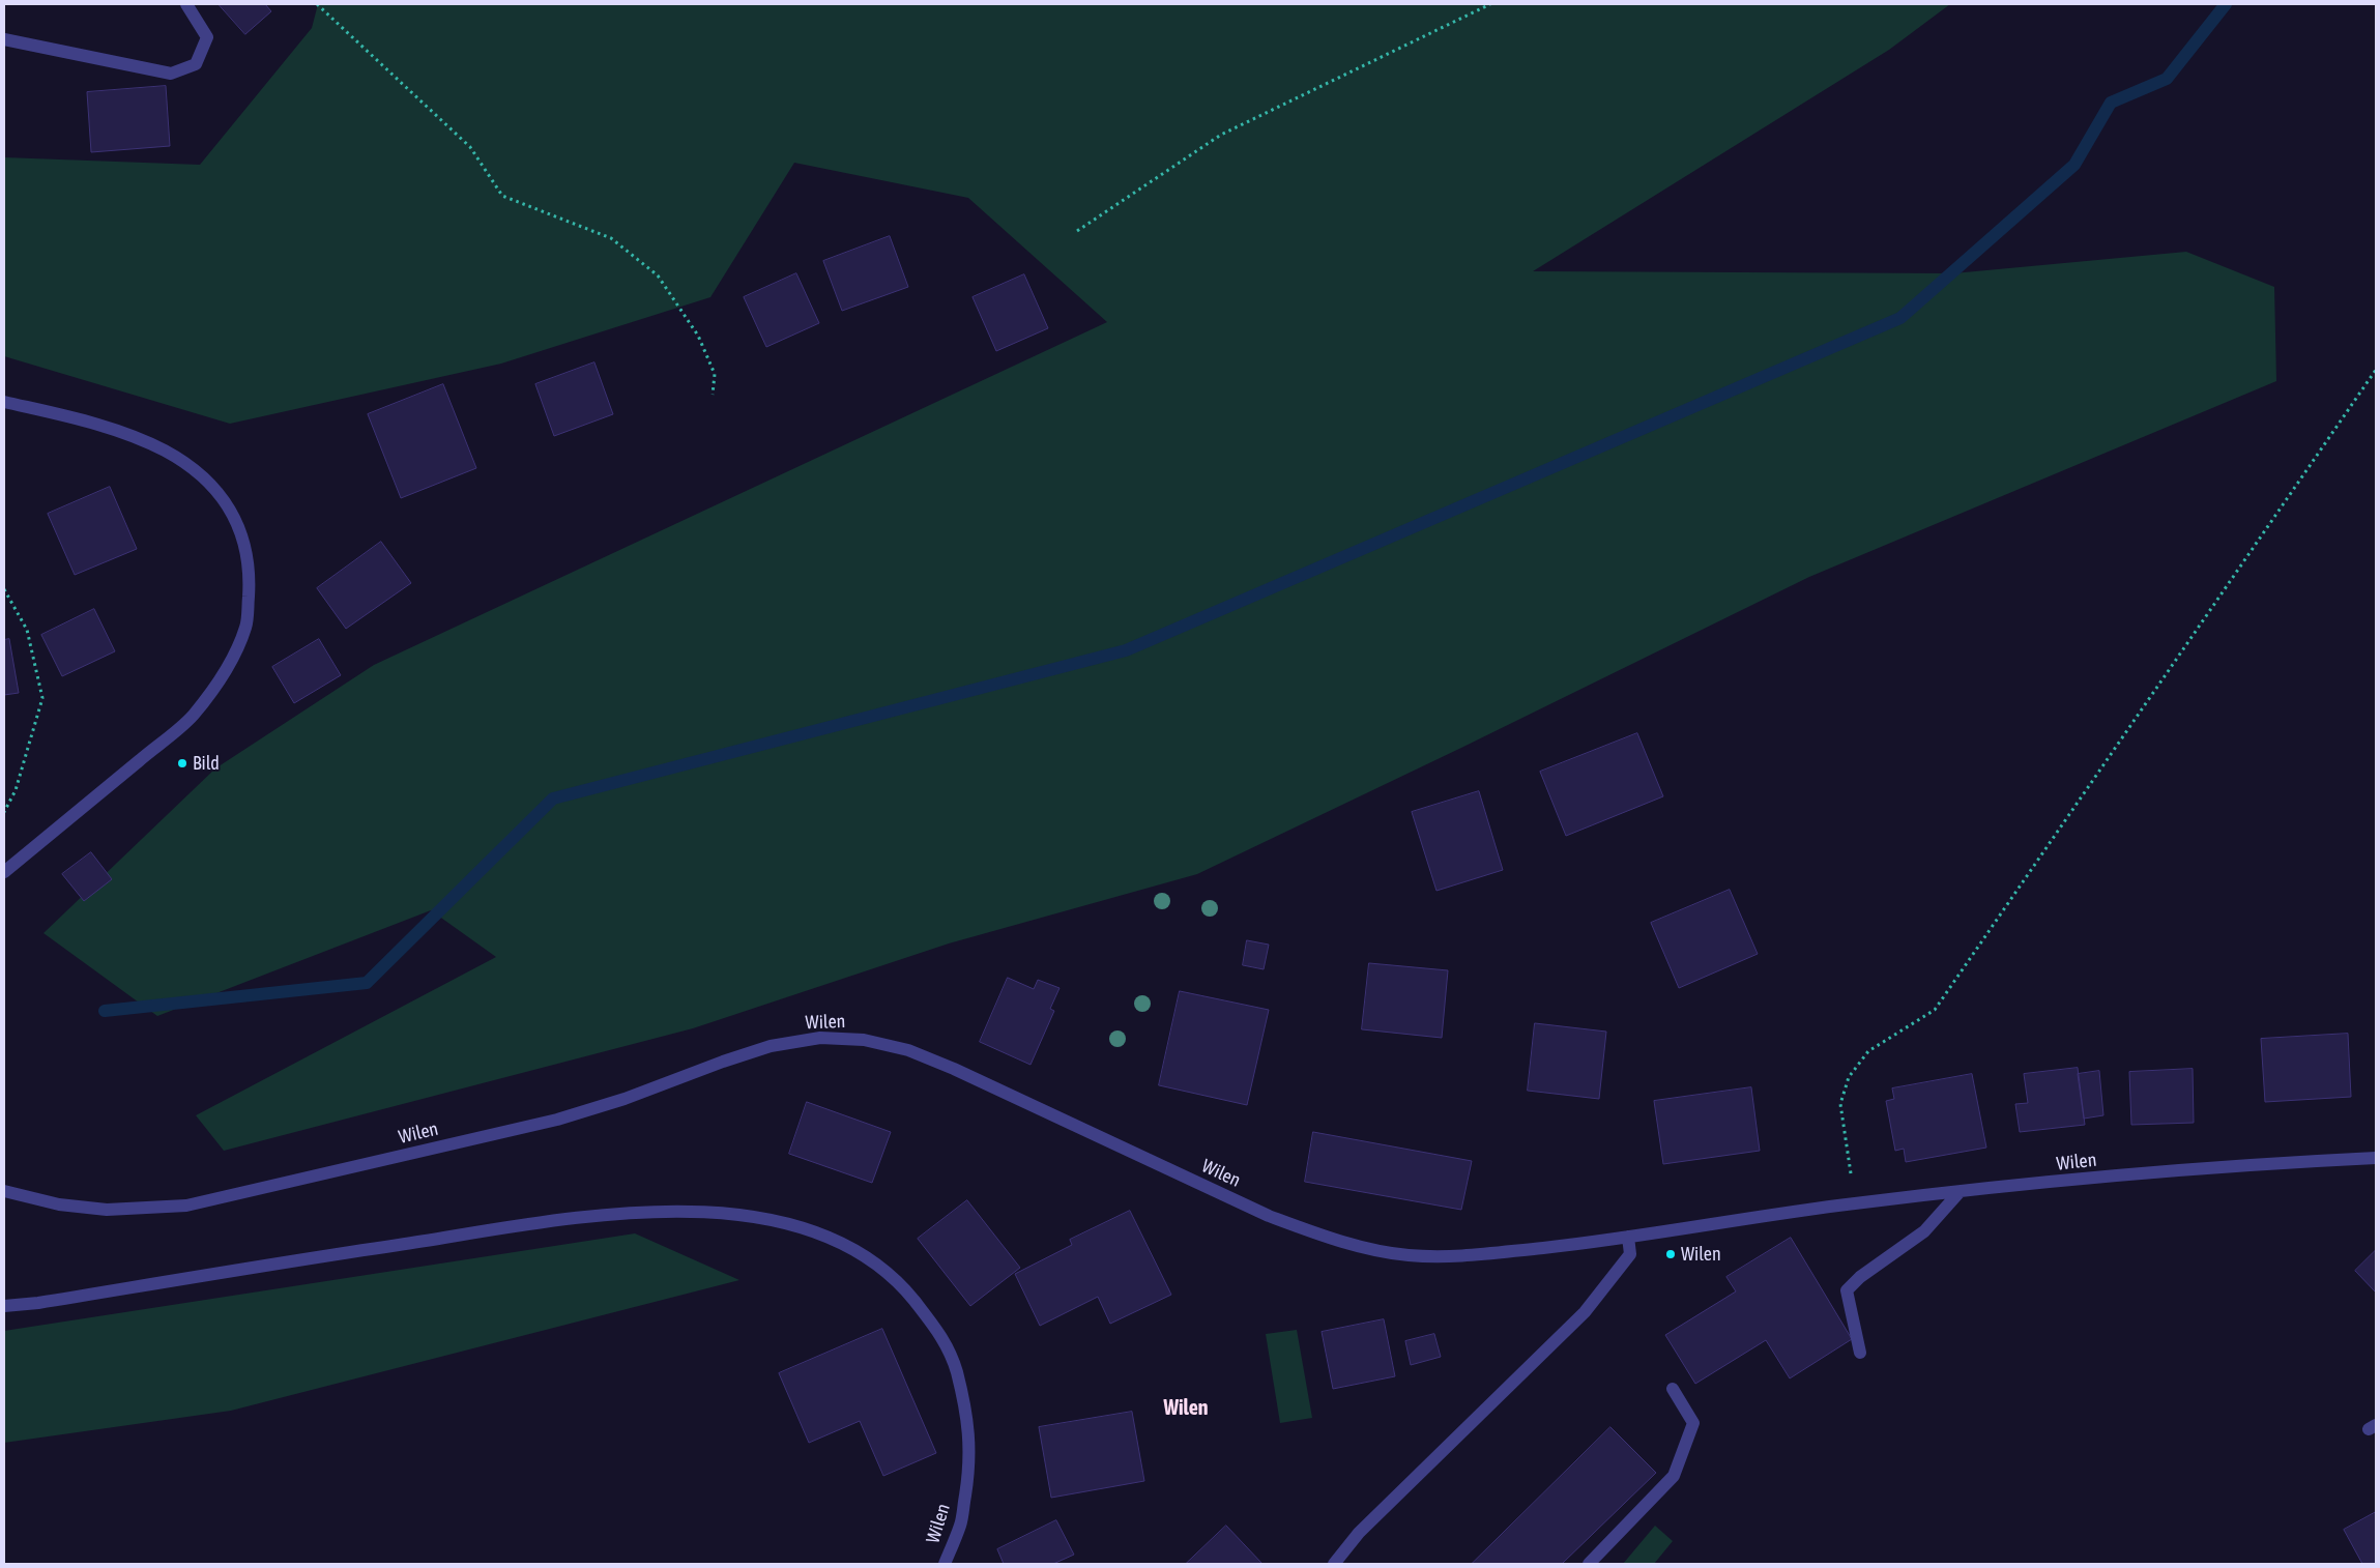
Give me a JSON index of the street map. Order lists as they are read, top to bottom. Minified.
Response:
{"streets":{"street":["Wilen"]},"districts":["Wilen"],"places":["Bild","Wilen"]}
